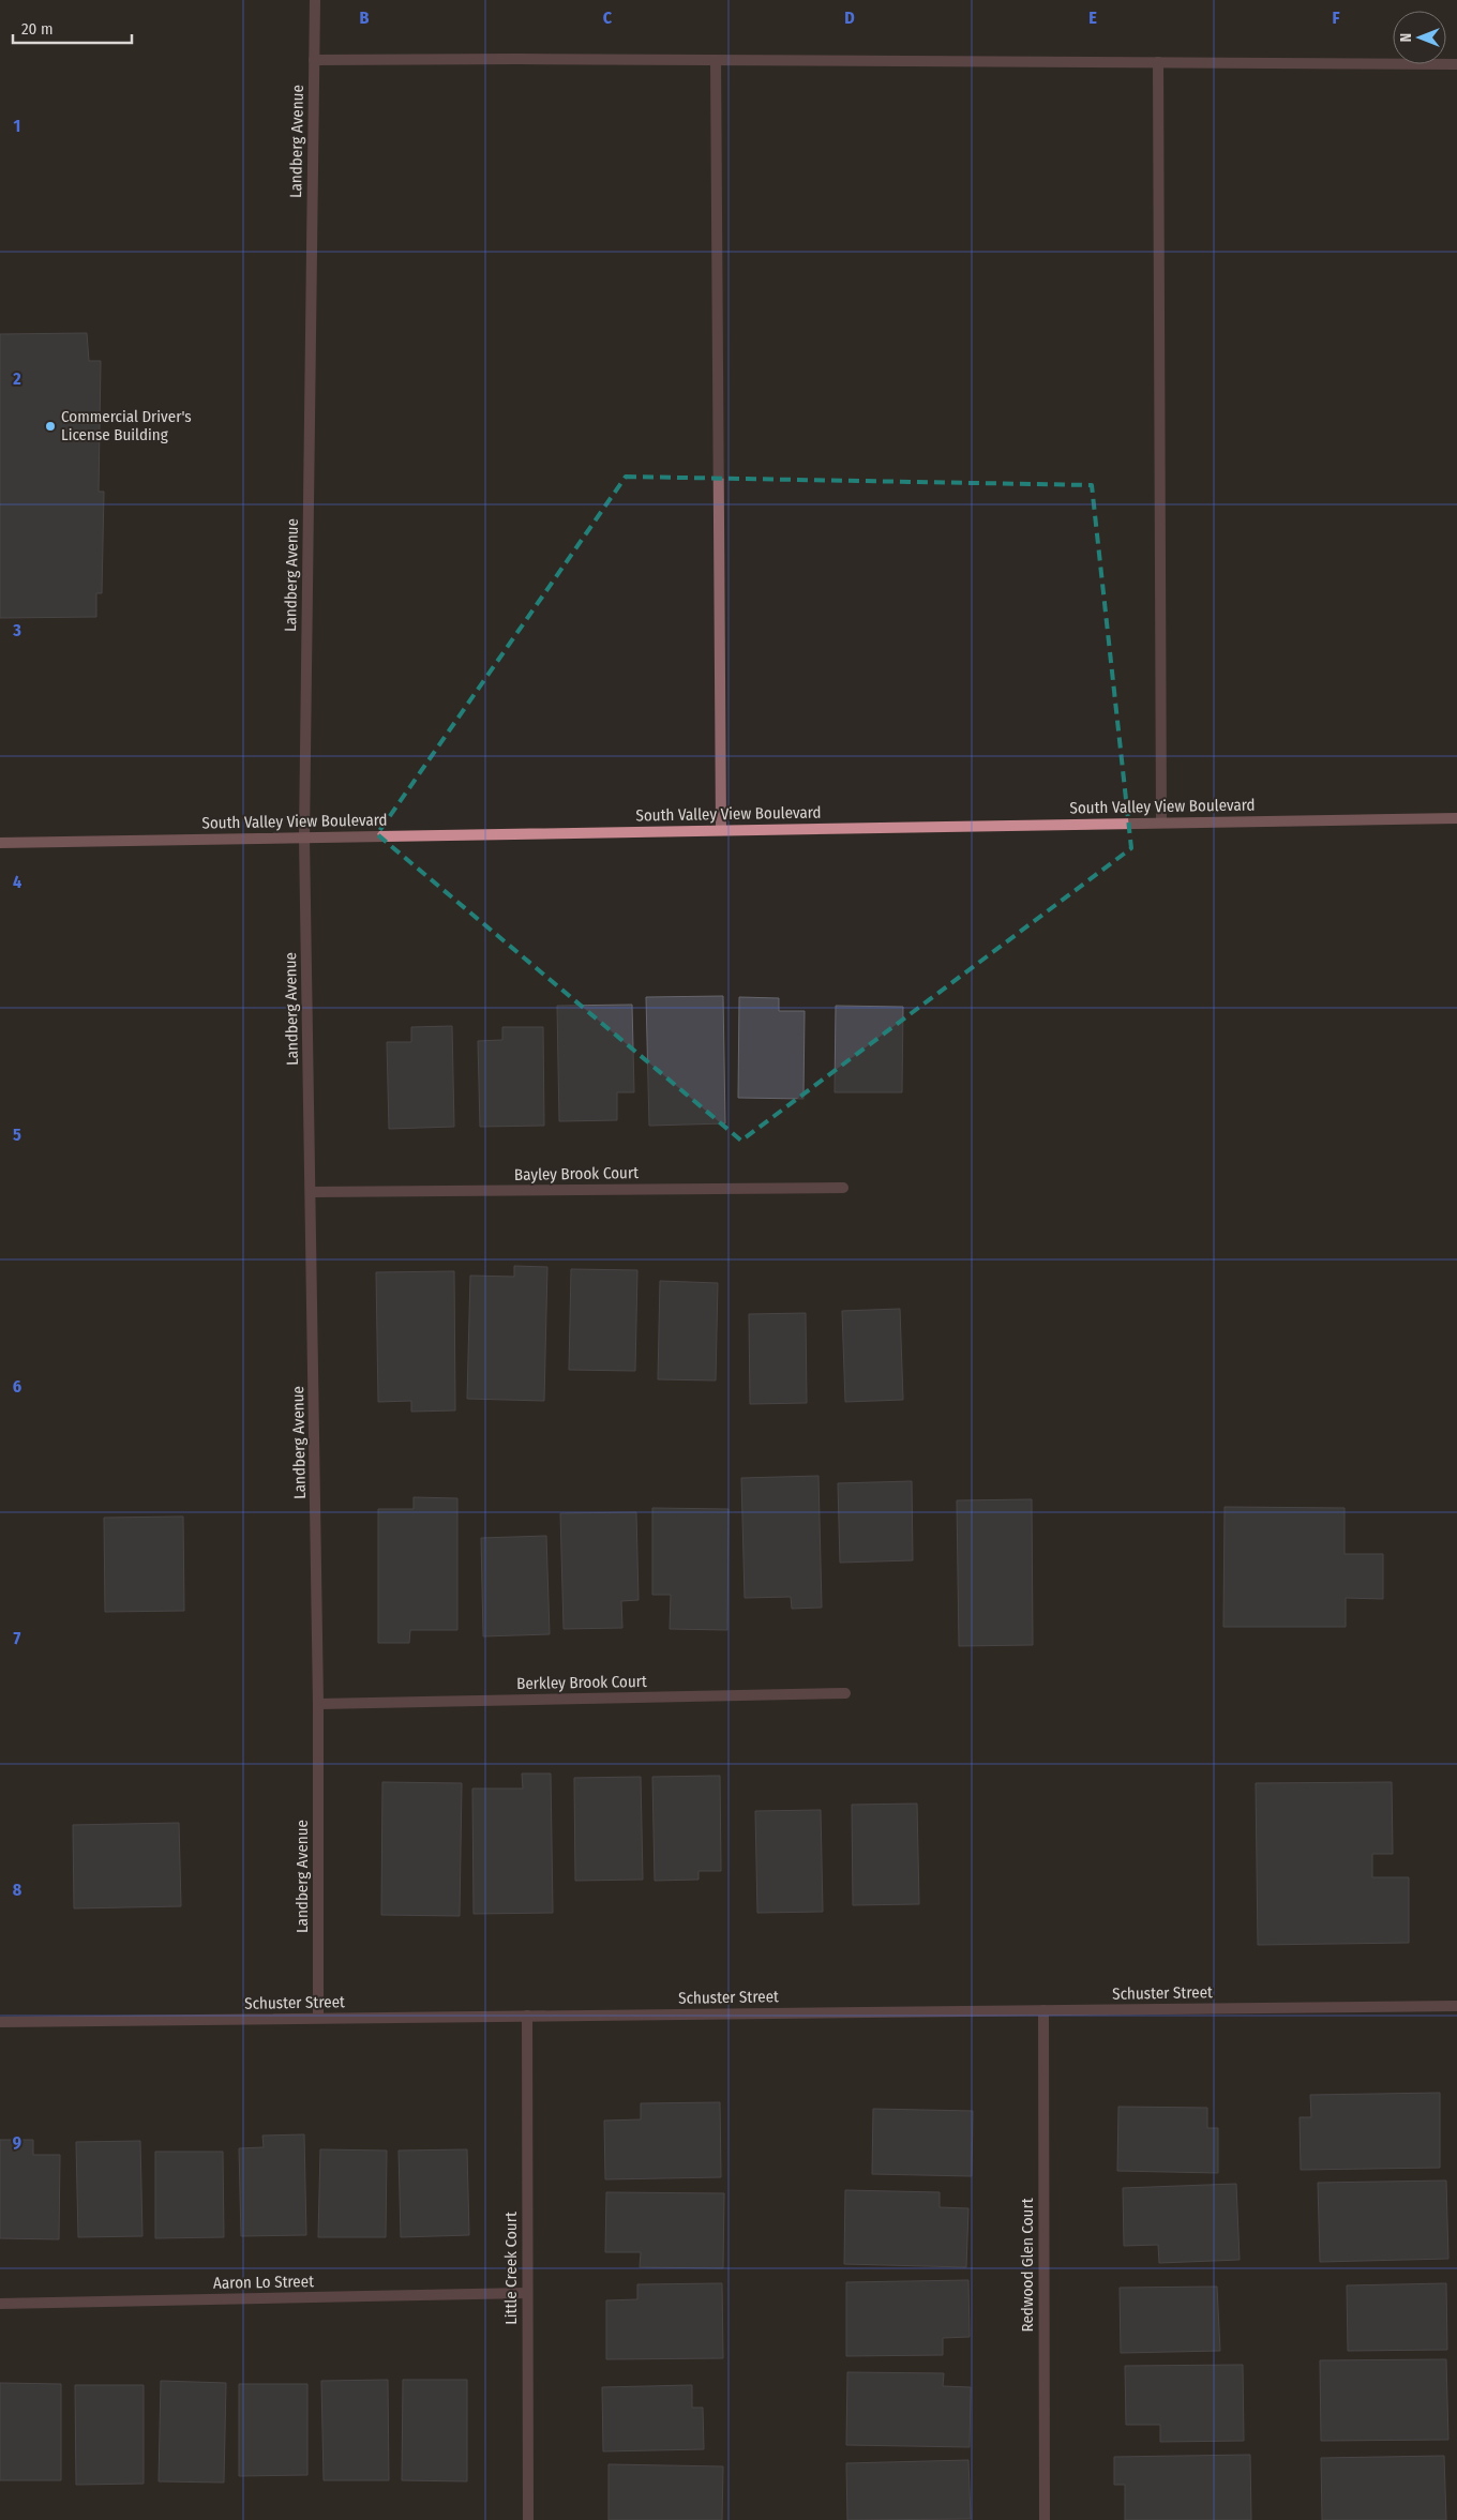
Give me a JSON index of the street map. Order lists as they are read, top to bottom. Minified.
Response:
{"streets":{"main road":["South Valley View Boulevard"],"street":["Landberg Avenue","Bayley Brook Court","Berkley Brook Court","Schuster Street","Redwood Glen Court","Little Creek Court","Aaron Lo Street"]},"crossings":[["Landberg Avenue","South Valley View Boulevard"],["Landberg Avenue","Bayley Brook Court"],["Landberg Avenue","Berkley Brook Court"],["Landberg Avenue","Schuster Street"],["Schuster Street","Redwood Glen Court"],["Schuster Street","Little Creek Court"],["Little Creek Court","Aaron Lo Street"]],"places":["Commercial Driver's License Building"],"scale_bar":"20 m","north":"left","grid":{"columns":["B","C","D","E","F"],"rows":["1","2","3","4","5","6","7","8","9"]}}
